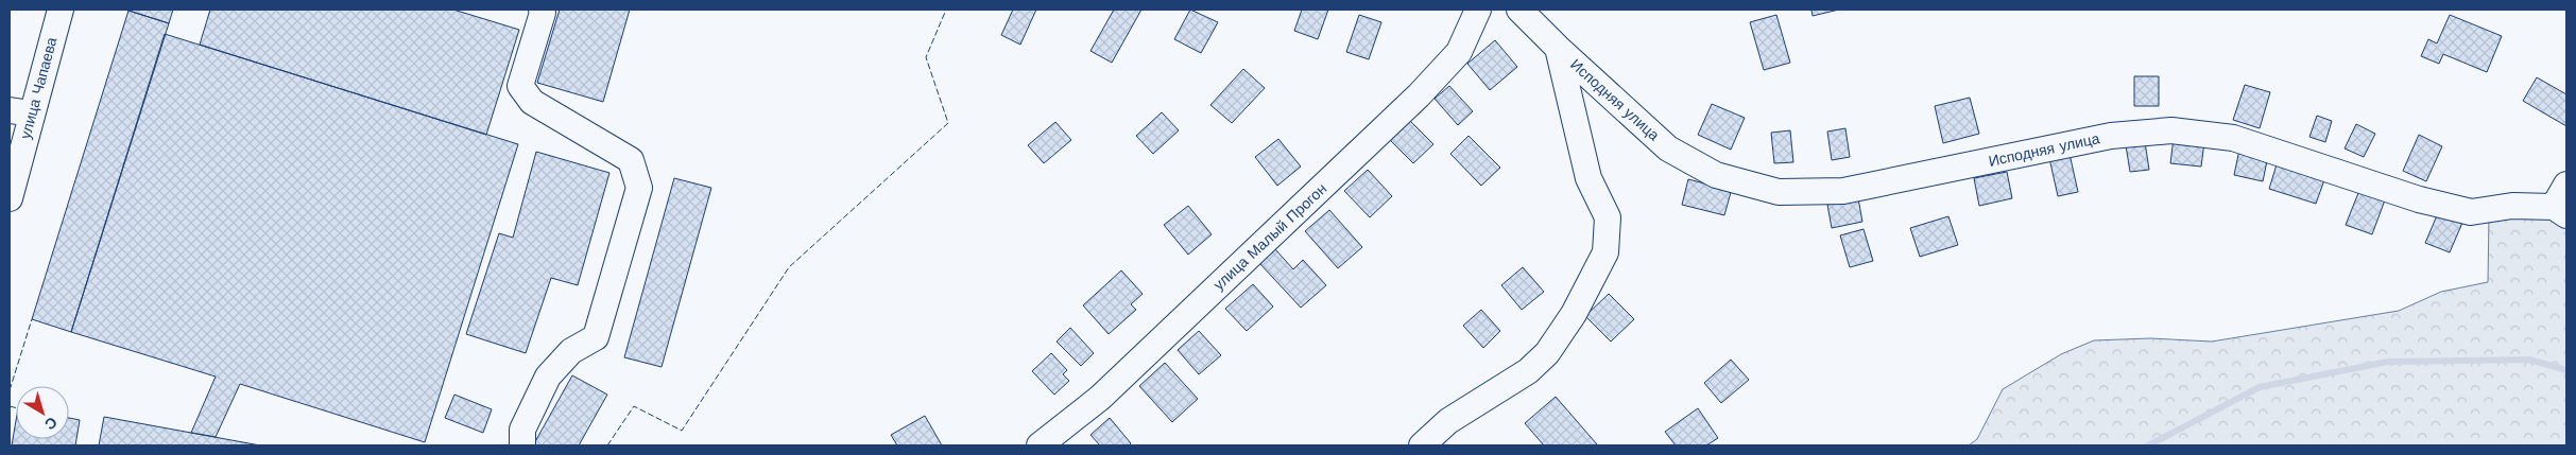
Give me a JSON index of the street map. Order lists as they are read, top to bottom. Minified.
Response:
{"streets":{"street":["улица Чапаева","Исподняя улица","улица Малый Прогон"]},"north":"bottom right"}
